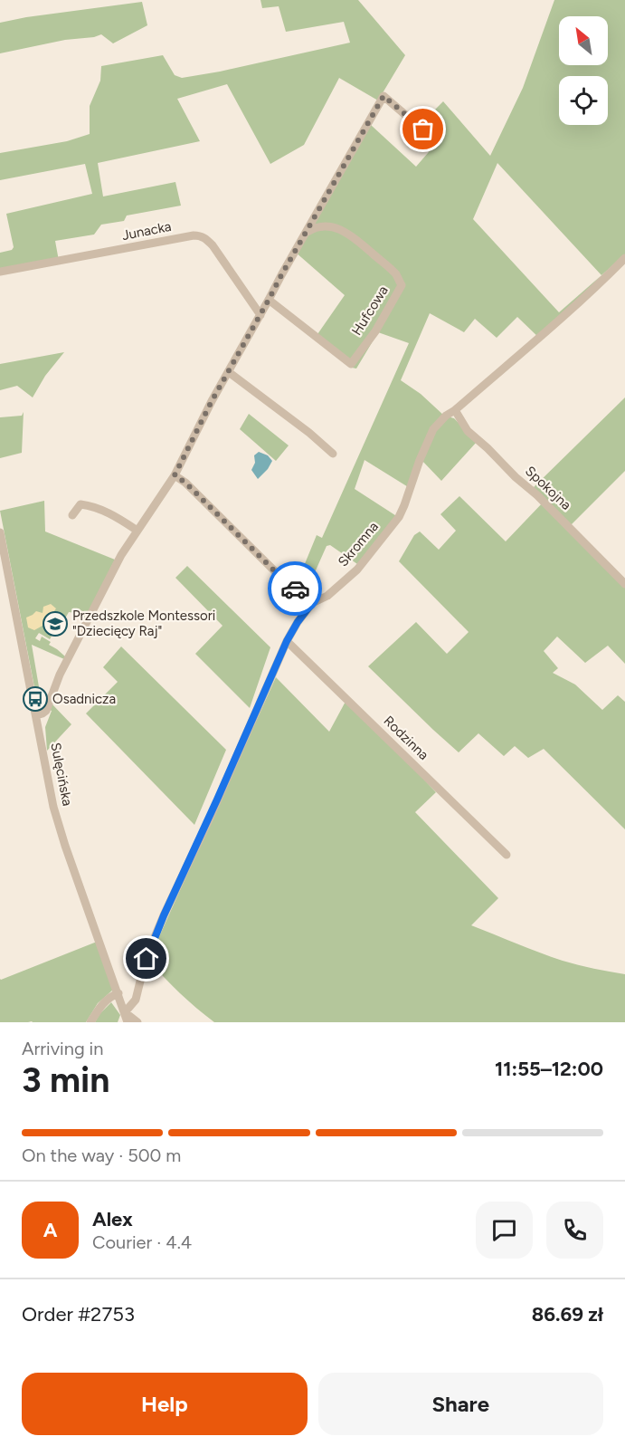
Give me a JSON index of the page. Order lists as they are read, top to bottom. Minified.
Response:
{"streets":{"street":["Junacka","Hufcowa","Spokojna","Skromna","Rodzinna","Sulęcińska"]},"crossings":[["Spokojna","Skromna"],["Skromna","Rodzinna"],["Skromna","Sulęcińska"]],"places":{"school or university":["Przedszkole Montessori \"Dziecięcy Raj\""],"bus stop":["Osadnicza"]},"north":"top left","page":{"heading":["3 min","Arriving in","11:55–12:00"],"panel":["Alex","Courier · 4.4","Order #2753","86.69 zł"],"bar":"On the way · 500 m","round":"A","buttons":["Help","Share"]}}
